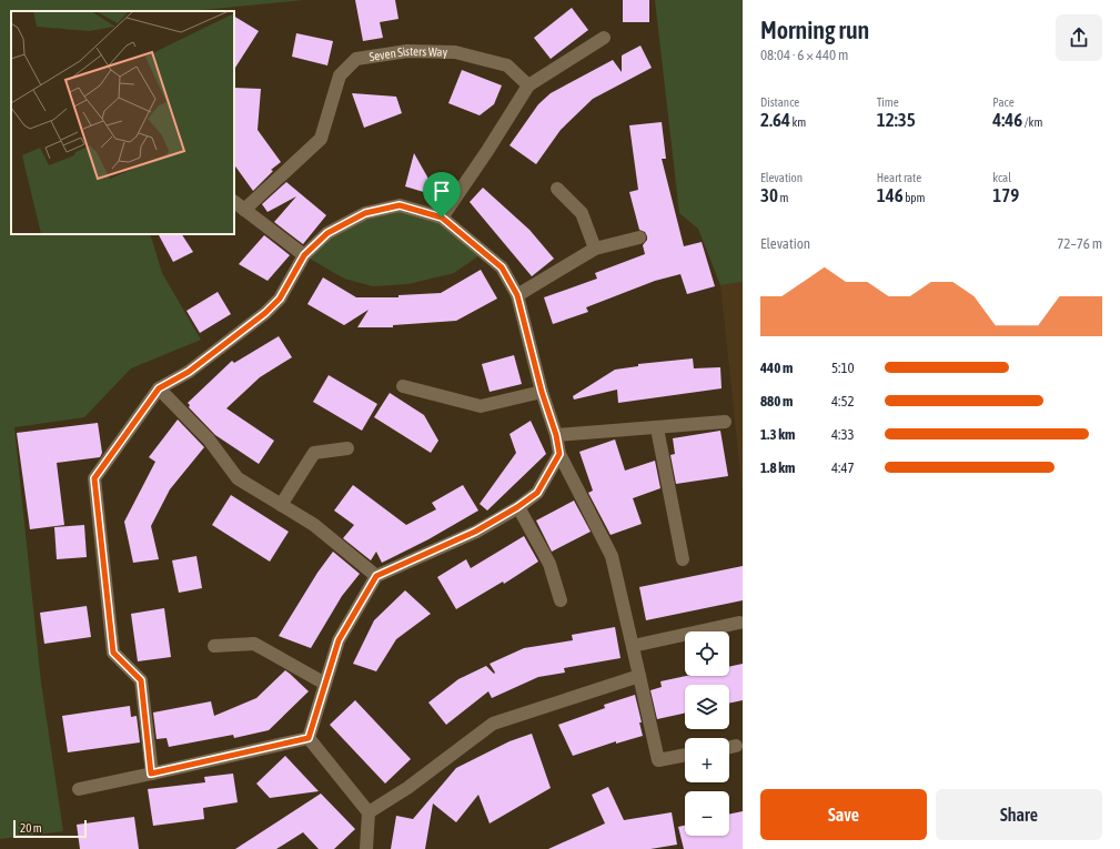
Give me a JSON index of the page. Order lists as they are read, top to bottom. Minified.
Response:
{"streets":{"street":["Seven Sisters Way"]},"scale_bar":"20 m","page":{"heading":["Morning run","08:04 · 6 × 440 m"],"stats":[["Distance","2.64 km"],["Time","12:35"],["Pace","4:46 /km"],["Elevation","30 m"],["Heart rate","146 bpm"],["kcal","179"]],"chart":["Elevation","72–76 m"],"list":[{"name":"440 m","note":"5:10"},{"name":"880 m","note":"4:52"},{"name":"1.3 km","note":"4:33"},{"name":"1.8 km","note":"4:47"}],"map_buttons":["+","−"],"buttons":["Save","Share"],"scale":"20 m"}}
